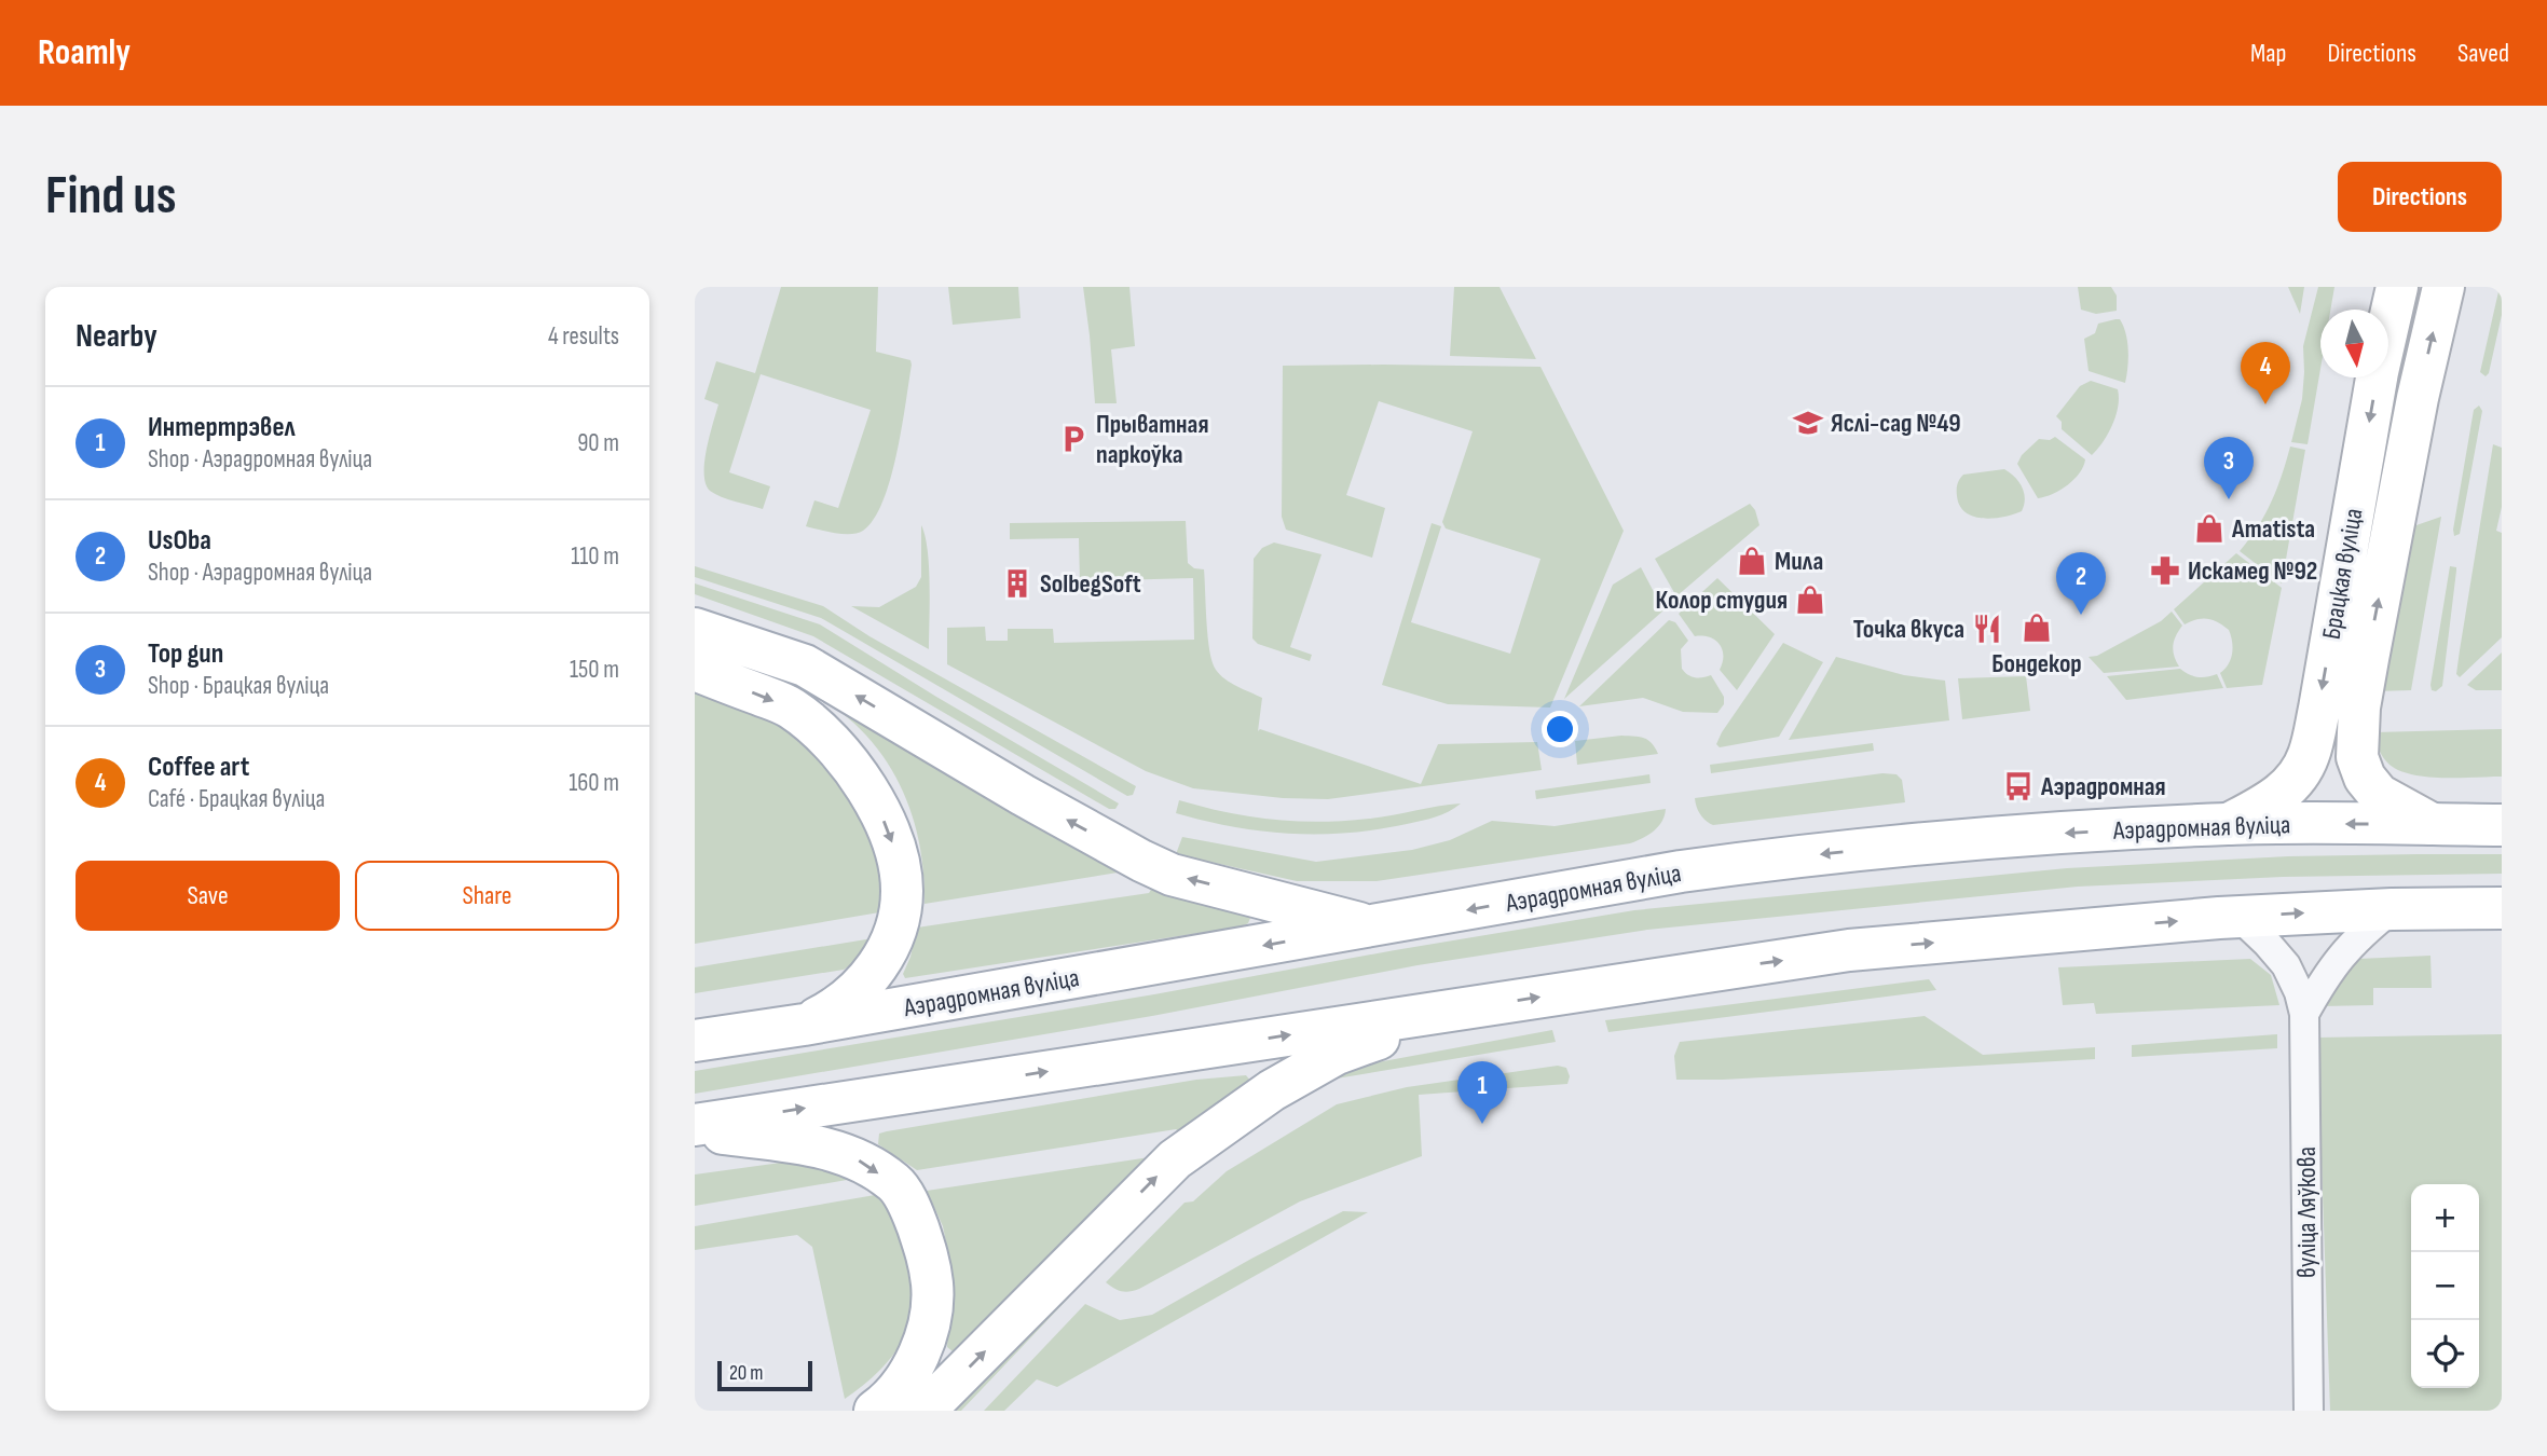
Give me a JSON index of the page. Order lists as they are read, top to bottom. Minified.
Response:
{"streets":{"main road":["Брацкая вуліца","Аэрадромная вуліца"],"street":["вуліца Ляўкова"]},"crossings":[["Брацкая вуліца","Аэрадромная вуліца"]],"places":{"school or university":["Яслі-сад №49"],"parking":["Прыватная паркоўка"],"shop":["Amatista","Мила","Колор студия","Бондекор"],"pharmacy":["Искамед №92"],"building":["SolbegSoft"],"restaurant":["Точка вкуса"],"bus stop":["Аэрадромная"]},"scale_bar":"20 m","north":"bottom","page":{"header":"Roamly","nav":["Map","Directions","Saved"],"buttons":["Directions",["Save","Share"]],"title":"Find us","heading":["Nearby","4 results"],"pins":["4","3","2","1"],"list":[{"mark":"1","name":"Интертрэвел","note":"Shop · Аэрадромная вуліца","value":"90 m"},{"mark":"2","name":"UsOba","note":"Shop · Аэрадромная вуліца","value":"110 m"},{"mark":"3","name":"Top gun","note":"Shop · Брацкая вуліца","value":"150 m"},{"mark":"4","name":"Coffee art","note":"Café · Брацкая вуліца","value":"160 m"}],"map_buttons":["+","−"],"scale":"20 m"}}
